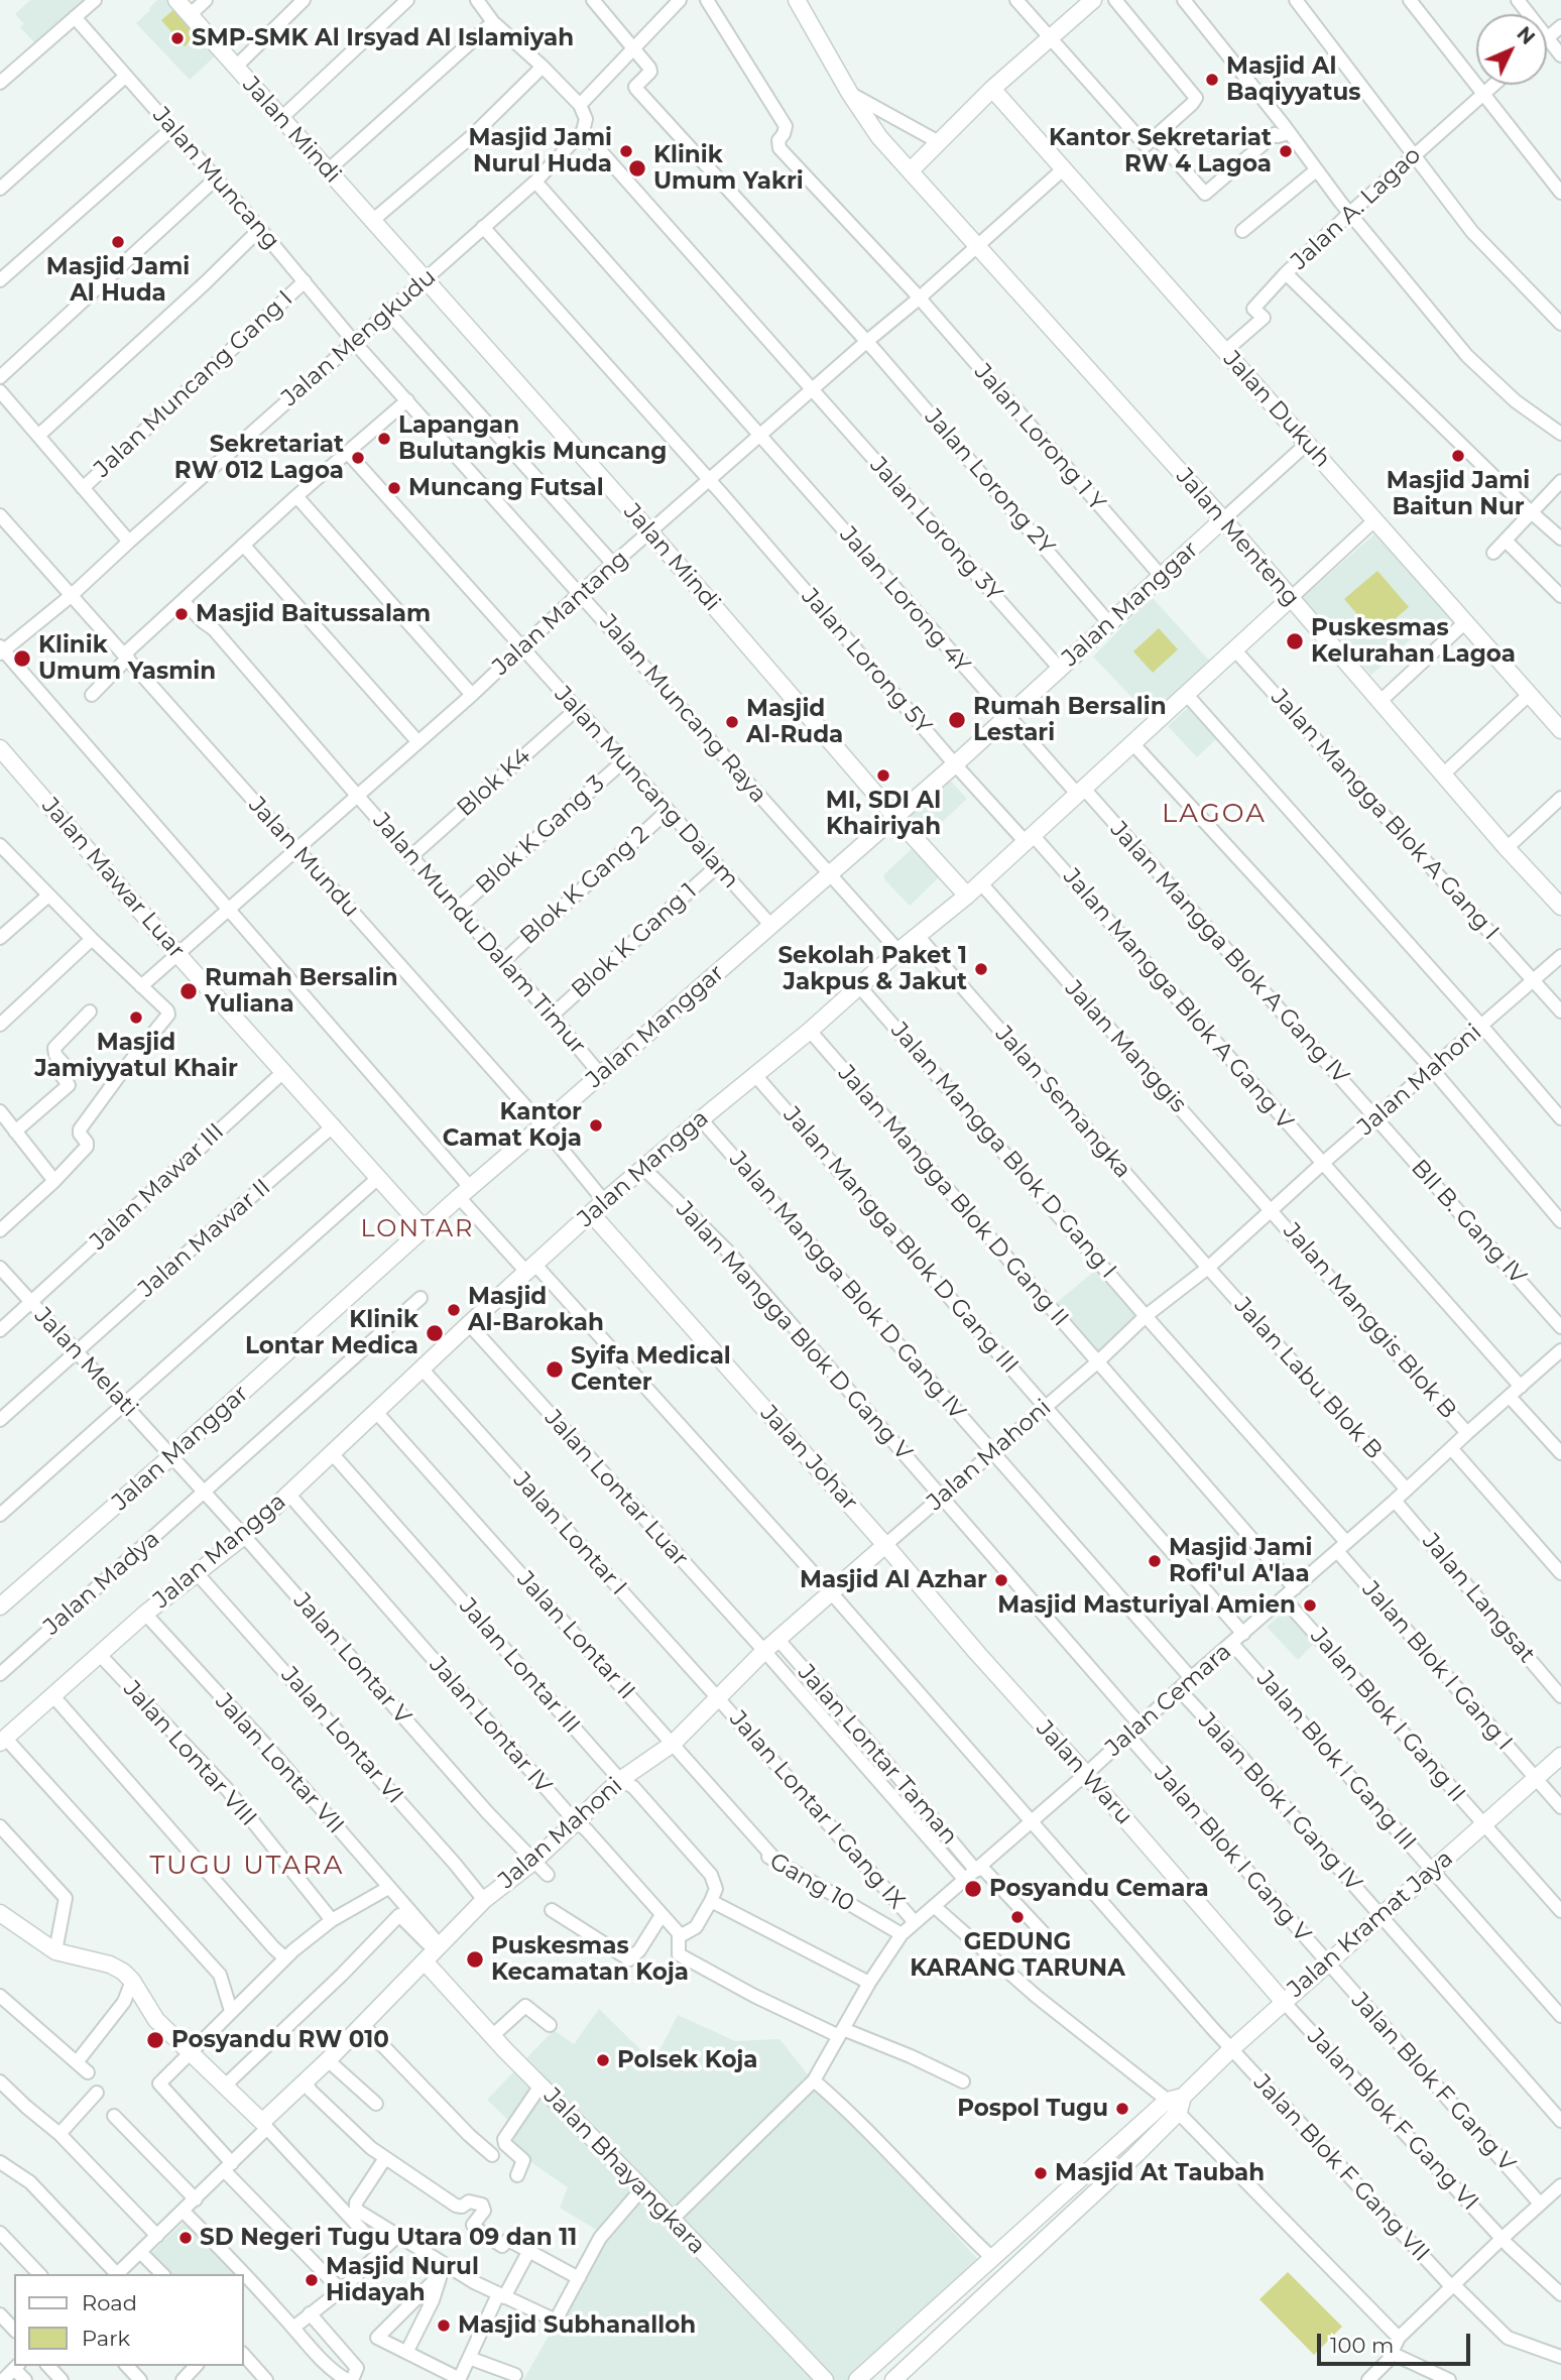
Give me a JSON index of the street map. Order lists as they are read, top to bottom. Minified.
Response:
{"streets":{"street":["Jalan Mindi","Jalan Muncang","Jalan A. Lagao","Jalan Mengkudu","Jalan Muncang Gang I","Jalan Dukuh","Jalan Lorong 1 Y","Jalan Lorong 2Y","Jalan Lorong 3Y","Jalan Menteng","Jalan Lorong 4Y","Jalan Manggar","Jalan Mantang","Jalan Lorong 5Y","Jalan Muncang Raya","Blok K4","Jalan Muncang Dalam","Jalan Mangga Blok A Gang I","Blok K Gang 3","Jalan Mundu","Jalan Mawar Luar","Blok K Gang 2","Jalan Mundu Dalam Timur","Blok K Gang 1","Jalan Mangga Blok A Gang IV","Jalan Mangga Blok A Gang V","Jalan Manggis","Jalan Mahoni","Jalan Semangka","Jalan Mangga Blok D Gang I","Jalan Mangga","Jalan Mawar III","Jalan Mangga Blok D Gang II","BII B. Gang IV","Jalan Mawar II","Jalan Mangga Blok D Gang III","Jalan Mangga Blok D Gang IV","Jalan Manggis Blok B","Jalan Mangga Blok D Gang V","Jalan Melati","Jalan Labu Blok B","Jalan Johar","Jalan Lontar Luar","Jalan Lontar I","Jalan Madya","Jalan Langsat","Jalan Lontar II","Jalan Lontar V","Jalan Lontar III","Jalan Blok I Gang I","Jalan Cemara","Jalan Blok I Gang II","Jalan Lontar IV","Jalan Lontar VI","Jalan Lontar VIII","Jalan Lontar Taman","Jalan Blok I Gang III","Jalan Lontar VII","Jalan Waru","Jalan Blok I Gang IV","Jalan Lontar I Gang IX","Jalan Blok I Gang V","Gang 10","Jalan Kramat Jaya","Jalan Blok F Gang V","Jalan Blok F Gang VI","Jalan Blok F Gang VII","Jalan Bhayangkara"]},"crossings":[["Jalan Mindi","Jalan Mengkudu"],["Jalan Mindi","Jalan Manggar"],["Jalan Mindi","Jalan Mantang"],["Jalan Mindi","Jalan Mangga"],["Jalan Muncang","Jalan Mengkudu"],["Jalan Muncang","Jalan Muncang Gang I"],["Jalan Muncang","Jalan Muncang Raya"],["Jalan A. Lagao","Jalan Dukuh"],["Jalan Mengkudu","Jalan Lorong 3Y"],["Jalan Mengkudu","Jalan Lorong 4Y"],["Jalan Mengkudu","Jalan Lorong 5Y"],["Jalan Mengkudu","Jalan Muncang Raya"],["Jalan Mengkudu","Jalan Mundu"],["Jalan Mengkudu","Jalan Blok F Gang VII"],["Jalan Dukuh","Jalan Manggar"],["Jalan Dukuh","Jalan Mantang"],["Jalan Lorong 1 Y","Jalan Manggar"],["Jalan Lorong 1 Y","Jalan Mantang"],["Jalan Lorong 2Y","Jalan Manggar"],["Jalan Lorong 2Y","Jalan Mantang"],["Jalan Lorong 3Y","Jalan Manggar"],["Jalan Lorong 3Y","Jalan Mantang"],["Jalan Menteng","Jalan Manggar"],["Jalan Menteng","Jalan Mantang"],["Jalan Menteng","Jalan Mangga"],["Jalan Lorong 4Y","Jalan Manggar"],["Jalan Lorong 4Y","Jalan Mantang"],["Jalan Lorong 4Y","Jalan Mangga Blok A Gang IV"],["Jalan Lorong 4Y","Jalan Mangga"],["Jalan Manggar","Jalan Lorong 5Y"],["Jalan Manggar","Jalan Muncang Raya"],["Jalan Manggar","Jalan Muncang Dalam"],["Jalan Manggar","Jalan Mundu"],["Jalan Manggar","Jalan Mawar Luar"],["Jalan Manggar","Jalan Mundu Dalam Timur"],["Jalan Manggar","Jalan Melati"],["Jalan Manggar","Jalan Lontar V"],["Jalan Manggar","Jalan Blok F Gang VII"],["Jalan Mantang","Jalan Lorong 5Y"],["Jalan Mantang","Jalan Muncang Raya"],["Jalan Mantang","Jalan Muncang Dalam"],["Jalan Mantang","Jalan Mundu"],["Jalan Mantang","Jalan Mawar Luar"],["Jalan Mantang","Jalan Mundu Dalam Timur"],["Jalan Mantang","Jalan Blok F Gang VII"],["Jalan Lorong 5Y","Jalan Mangga Blok A Gang V"],["Jalan Lorong 5Y","Jalan Mangga"],["Jalan Muncang Raya","Jalan Mangga"],["Blok K4","Jalan Muncang Dalam"],["Blok K4","Jalan Mundu Dalam Timur"],["Jalan Muncang Dalam","Blok K Gang 3"],["Jalan Muncang Dalam","Blok K Gang 2"],["Jalan Muncang Dalam","Blok K Gang 1"],["Jalan Mangga Blok A Gang I","Jalan Mahoni"],["Jalan Mangga Blok A Gang I","Jalan Mangga"],["Blok K Gang 3","Jalan Mundu Dalam Timur"],["Jalan Mundu","Jalan Mangga"],["Jalan Mawar Luar","Jalan Mawar III"],["Jalan Mawar Luar","Jalan Mawar II"],["Blok K Gang 2","Jalan Mundu Dalam Timur"],["Jalan Mundu Dalam Timur","Blok K Gang 1"],["Jalan Mangga Blok A Gang IV","Jalan Mahoni"],["Jalan Mangga Blok A Gang IV","Jalan Mangga"],["Jalan Mangga Blok A Gang IV","BII B. Gang IV"],["Jalan Mangga Blok A Gang V","Jalan Mahoni"],["Jalan Mangga Blok A Gang V","Jalan Mangga"],["Jalan Mangga Blok A Gang V","Jalan Cemara"],["Jalan Manggis","Jalan Mahoni"],["Jalan Manggis","Jalan Mangga"],["Jalan Manggis","Jalan Manggis Blok B"],["Jalan Mahoni","Jalan Semangka"],["Jalan Mahoni","Jalan Mangga Blok D Gang I"],["Jalan Mahoni","Jalan Mangga Blok D Gang II"],["Jalan Mahoni","BII B. Gang IV"],["Jalan Mahoni","Jalan Mangga Blok D Gang III"],["Jalan Mahoni","Jalan Mangga Blok D Gang IV"],["Jalan Mahoni","Jalan Manggis Blok B"],["Jalan Mahoni","Jalan Mangga Blok D Gang V"],["Jalan Mahoni","Jalan Labu Blok B"],["Jalan Mahoni","Jalan Johar"],["Jalan Mahoni","Jalan Lontar Luar"],["Jalan Mahoni","Jalan Lontar I"],["Jalan Mahoni","Jalan Lontar II"],["Jalan Mahoni","Jalan Lontar V"],["Jalan Mahoni","Jalan Lontar III"],["Jalan Mahoni","Jalan Lontar IV"],["Jalan Mahoni","Jalan Lontar VI"],["Jalan Mahoni","Jalan Lontar Taman"],["Jalan Mahoni","Jalan Lontar VII"],["Jalan Mahoni","Jalan Waru"],["Jalan Mahoni","Jalan Lontar I Gang IX"],["Jalan Mahoni","Jalan Blok F Gang VII"],["Jalan Mahoni","Jalan Bhayangkara"],["Jalan Semangka","Jalan Mangga"],["Jalan Semangka","Jalan Labu Blok B"],["Jalan Mangga Blok D Gang I","Jalan Mangga"],["Jalan Mangga Blok D Gang I","Jalan Blok I Gang I"],["Jalan Mangga Blok D Gang I","Jalan Cemara"],["Jalan Mangga","Jalan Mangga Blok D Gang II"],["Jalan Mangga","Jalan Mangga Blok D Gang III"],["Jalan Mangga","Jalan Mangga Blok D Gang IV"],["Jalan Mangga","Jalan Mangga Blok D Gang V"],["Jalan Mangga","Jalan Johar"],["Jalan Mangga","Jalan Lontar Luar"],["Jalan Mangga","Jalan Lontar I"],["Jalan Mangga","Jalan Lontar II"],["Jalan Mangga","Jalan Lontar V"],["Jalan Mangga","Jalan Lontar III"],["Jalan Mangga","Jalan Lontar IV"],["Jalan Mangga","Jalan Lontar VI"],["Jalan Mangga","Jalan Lontar VIII"],["Jalan Mangga","Jalan Lontar VII"],["Jalan Mangga","Jalan Blok F Gang VII"],["Jalan Mawar III","Jalan Melati"],["Jalan Mangga Blok D Gang II","Jalan Cemara"],["Jalan Mawar II","Jalan Melati"],["Jalan Mangga Blok D Gang III","Jalan Cemara"],["Jalan Mangga Blok D Gang IV","Jalan Cemara"],["Jalan Manggis Blok B","Jalan Cemara"],["Jalan Mangga Blok D Gang V","Jalan Cemara"],["Jalan Melati","Jalan Lontar V"],["Jalan Labu Blok B","Jalan Cemara"],["Jalan Johar","Jalan Waru"],["Jalan Lontar Luar","Jalan Lontar Taman"],["Jalan Lontar I","Jalan Lontar I Gang IX"],["Jalan Madya","Jalan Lontar V"],["Jalan Langsat","Jalan Cemara"],["Jalan Lontar II","Gang 10"],["Jalan Blok I Gang I","Jalan Cemara"],["Jalan Blok I Gang I","Jalan Kramat Jaya"],["Jalan Cemara","Jalan Blok I Gang II"],["Jalan Cemara","Jalan Lontar Taman"],["Jalan Cemara","Jalan Blok I Gang III"],["Jalan Cemara","Jalan Waru"],["Jalan Cemara","Jalan Blok I Gang IV"],["Jalan Cemara","Jalan Lontar I Gang IX"],["Jalan Cemara","Jalan Blok I Gang V"],["Jalan Cemara","Gang 10"],["Jalan Cemara","Jalan Blok F Gang VII"],["Jalan Cemara","Jalan Bhayangkara"],["Jalan Blok I Gang II","Jalan Kramat Jaya"],["Jalan Blok I Gang III","Jalan Kramat Jaya"],["Jalan Lontar VII","Jalan Bhayangkara"],["Jalan Waru","Jalan Kramat Jaya"],["Jalan Waru","Jalan Blok F Gang VI"],["Jalan Blok I Gang IV","Jalan Kramat Jaya"],["Jalan Blok I Gang V","Jalan Kramat Jaya"],["Jalan Blok I Gang V","Jalan Blok F Gang V"],["Jalan Kramat Jaya","Jalan Blok F Gang V"],["Jalan Kramat Jaya","Jalan Blok F Gang VI"],["Jalan Kramat Jaya","Jalan Blok F Gang VII"]],"districts":["LAGOA","LONTAR","TUGU UTARA"],"places":["SMP-SMK Al Irsyad Al Islamiyah","Masjid Al Baqiyyatus","Masjid Jami Nurul Huda","Kantor Sekretariat RW 4 Lagoa","Klinik Umum Yakri","Masjid Jami Al Huda","Lapangan Bulutangkis Muncang","Masjid Jami Baitun Nur","Sekretariat RW 012 Lagoa","Muncang Futsal","Masjid Baitussalam","Puskesmas Kelurahan Lagoa","Klinik Umum Yasmin","Rumah Bersalin Lestari","Masjid Al-Ruda","MI, SDI Al Khairiyah","Sekolah Paket 1 Jakpus & Jakut","Rumah Bersalin Yuliana","Masjid Jamiyyatul Khair","Kantor Camat Koja","Masjid Al-Barokah","Klinik Lontar Medica","Syifa Medical Center","Masjid Jami Rofi'ul A'laa","Masjid Al Azhar","Masjid Masturiyal Amien","Posyandu Cemara","GEDUNG KARANG TARUNA","Puskesmas Kecamatan Koja","Posyandu RW 010","Polsek Koja","Pospol Tugu","Masjid At Taubah","SD Negeri Tugu Utara 09 dan 11","Masjid Nurul Hidayah","Masjid Subhanalloh"],"legend":["Road","Park"],"scale_bar":"100 m","north":"top right"}
